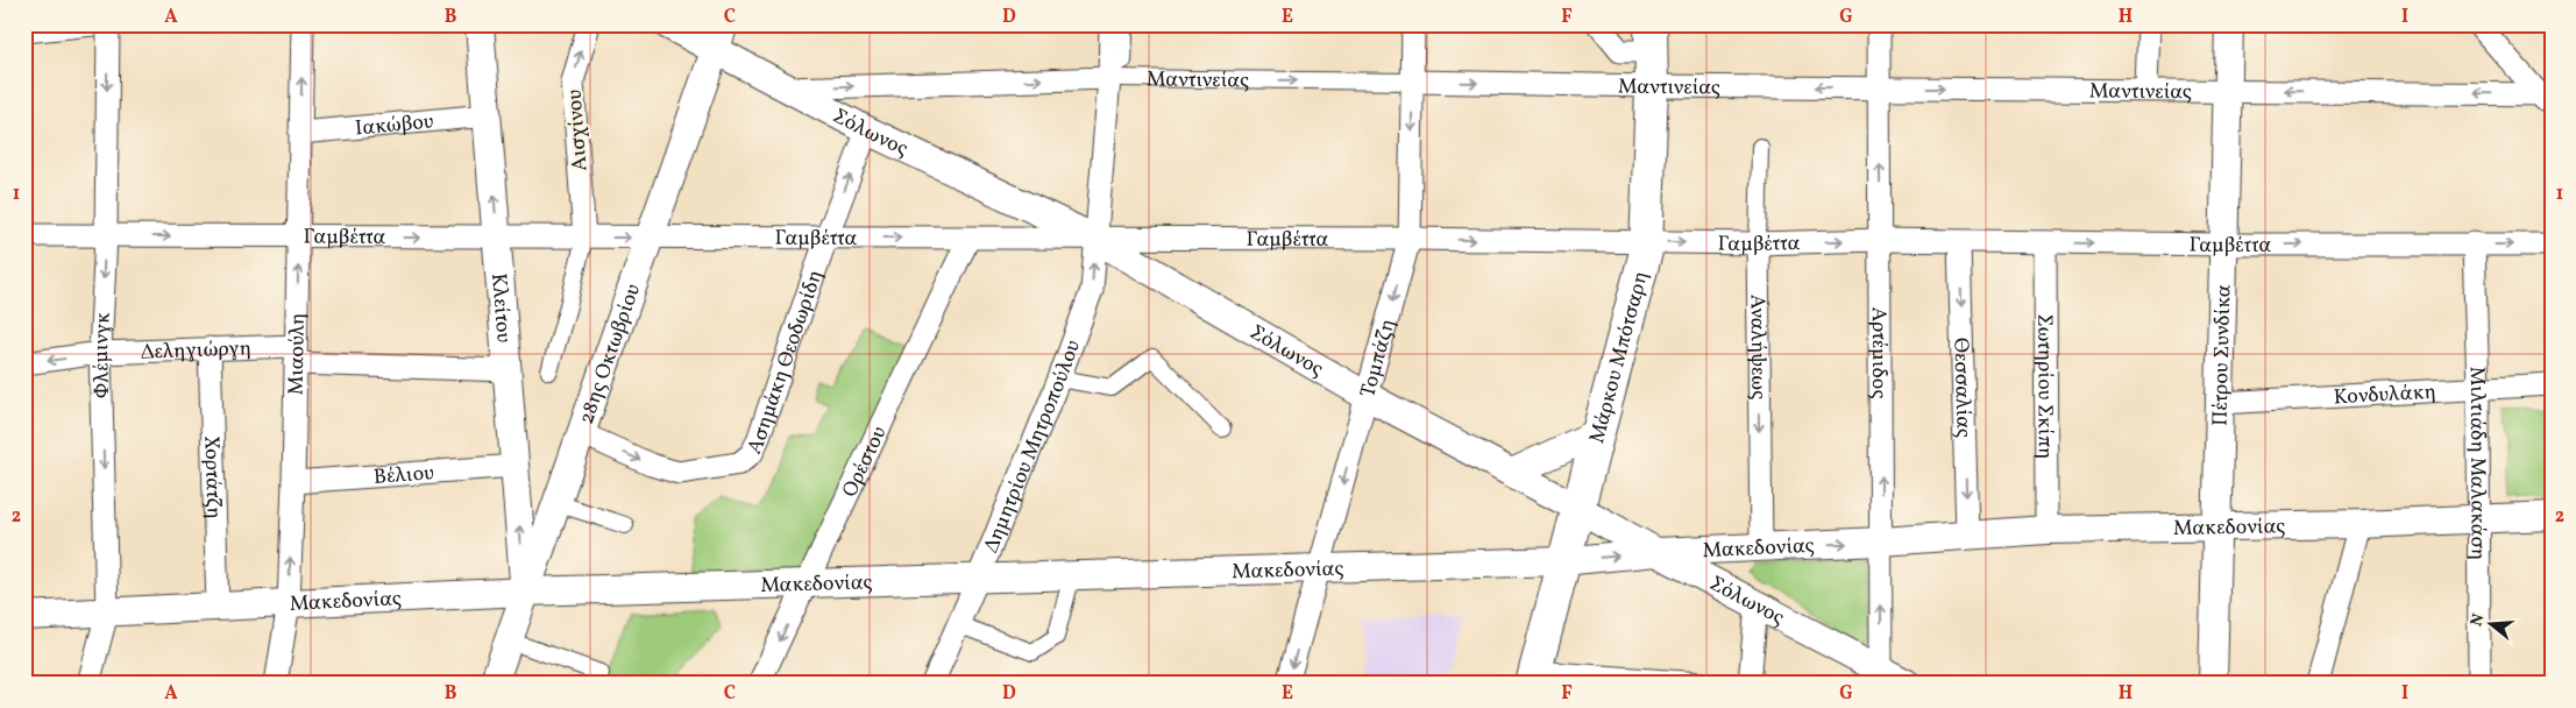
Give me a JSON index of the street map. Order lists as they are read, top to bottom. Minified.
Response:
{"streets":{"main road":["Μάρκου Μπότσαρη"],"street":["Μαντινείας","Ιακώβου","Αισχίνου","Σόλωνος","Γαμβέττα","Κλείτου","Αναλήψεως","Δεληγιώργη","Μιαούλη","28ης Οκτωβρίου","Αρτέμιδος","Πέτρου Συνδίκα","Φλέμινγκ","Τομπάζη","Ασημάκη Θεοδωρίδη","Σωτηρίου Σκίπη","Θεσσαλίας","Κονδυλάκη","Δημητρίου Μητροπούλου","Ορέστου","Μιλτιάδη Μαλακάση","Βέλιου","Χορτάτζη","Μακεδονίας"]},"crossings":[["Μαντινείας","Σόλωνος"],["Μαντινείας","Αρτέμιδος"],["Μαντινείας","Πέτρου Συνδίκα"],["Μαντινείας","Τομπάζη"],["Μαντινείας","Μάρκου Μπότσαρη"],["Μαντινείας","Δημητρίου Μητροπούλου"],["Ιακώβου","Κλείτου"],["Ιακώβου","Μιαούλη"],["Αισχίνου","Γαμβέττα"],["Σόλωνος","Γαμβέττα"],["Σόλωνος","28ης Οκτωβρίου"],["Σόλωνος","Αρτέμιδος"],["Σόλωνος","Τομπάζη"],["Σόλωνος","Μάρκου Μπότσαρη"],["Σόλωνος","Ασημάκη Θεοδωρίδη"],["Σόλωνος","Δημητρίου Μητροπούλου"],["Σόλωνος","Μακεδονίας"],["Γαμβέττα","Κλείτου"],["Γαμβέττα","Αναλήψεως"],["Γαμβέττα","Μιαούλη"],["Γαμβέττα","28ης Οκτωβρίου"],["Γαμβέττα","Αρτέμιδος"],["Γαμβέττα","Πέτρου Συνδίκα"],["Γαμβέττα","Φλέμινγκ"],["Γαμβέττα","Τομπάζη"],["Γαμβέττα","Μάρκου Μπότσαρη"],["Γαμβέττα","Ασημάκη Θεοδωρίδη"],["Γαμβέττα","Σωτηρίου Σκίπη"],["Γαμβέττα","Θεσσαλίας"],["Γαμβέττα","Δημητρίου Μητροπούλου"],["Γαμβέττα","Ορέστου"],["Γαμβέττα","Μιλτιάδη Μαλακάση"],["Κλείτου","Δεληγιώργη"],["Κλείτου","28ης Οκτωβρίου"],["Κλείτου","Βέλιου"],["Κλείτου","Μακεδονίας"],["Αναλήψεως","Μακεδονίας"],["Δεληγιώργη","Μιαούλη"],["Δεληγιώργη","Φλέμινγκ"],["Δεληγιώργη","Χορτάτζη"],["Μιαούλη","Βέλιου"],["Μιαούλη","Μακεδονίας"],["28ης Οκτωβρίου","Ασημάκη Θεοδωρίδη"],["28ης Οκτωβρίου","Μακεδονίας"],["Αρτέμιδος","Μακεδονίας"],["Πέτρου Συνδίκα","Κονδυλάκη"],["Πέτρου Συνδίκα","Μακεδονίας"],["Φλέμινγκ","Μακεδονίας"],["Τομπάζη","Μακεδονίας"],["Μάρκου Μπότσαρη","Μακεδονίας"],["Σωτηρίου Σκίπη","Μακεδονίας"],["Θεσσαλίας","Μακεδονίας"],["Κονδυλάκη","Μιλτιάδη Μαλακάση"],["Δημητρίου Μητροπούλου","Μακεδονίας"],["Ορέστου","Μακεδονίας"],["Μιλτιάδη Μαλακάση","Μακεδονίας"],["Χορτάτζη","Μακεδονίας"]],"one_way":["Αισχίνου","Γαμβέττα","Κλείτου","Αναλήψεως","Μιαούλη","Αρτέμιδος","Φλέμινγκ","Τομπάζη","Θεσσαλίας"],"north":"left","grid":{"columns":["A","B","C","D","E","F","G","H","I"],"rows":["1","2"]}}
